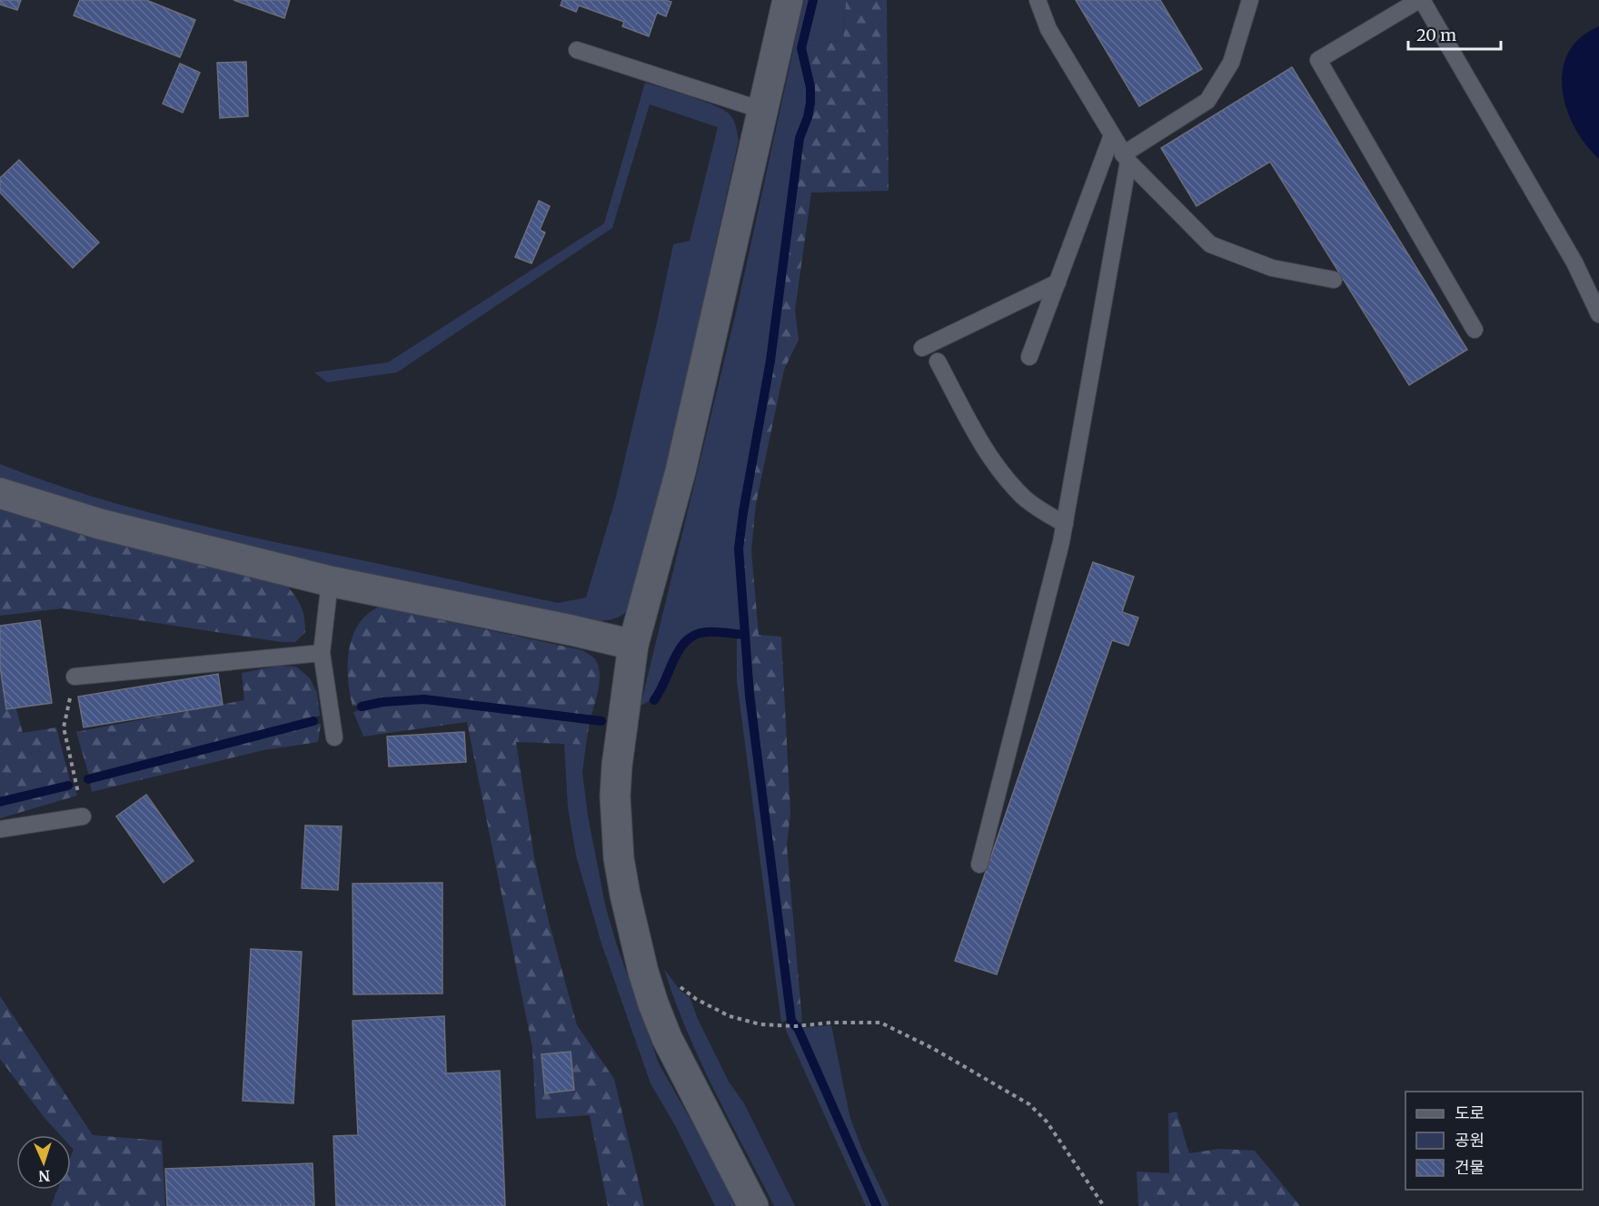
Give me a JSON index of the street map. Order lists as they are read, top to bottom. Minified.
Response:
{"legend":["도로","공원","건물"],"scale_bar":"20 m","north":"bottom"}
